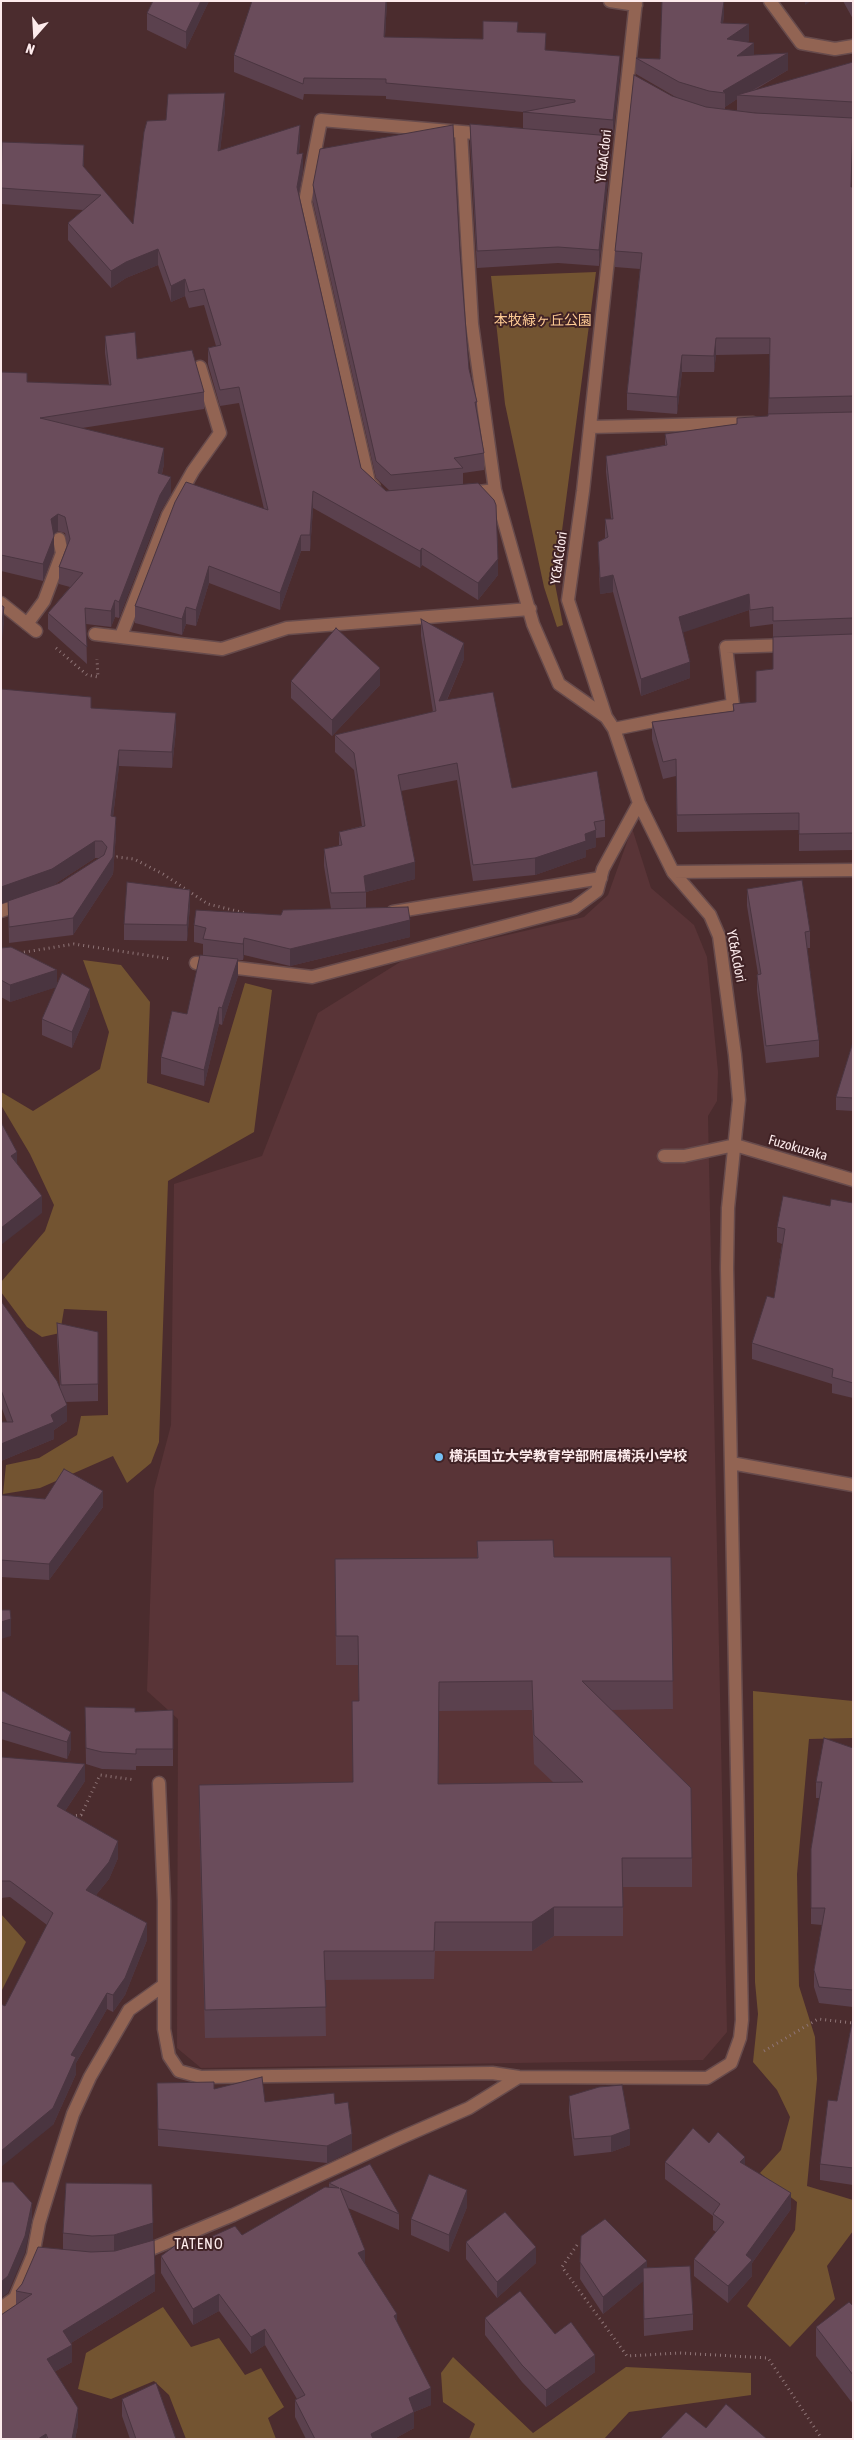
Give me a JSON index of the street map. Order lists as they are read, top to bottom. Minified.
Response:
{"streets":{"street":["YC&ACdori","Fuzokuzaka"]},"crossings":[["YC&ACdori","Fuzokuzaka"]],"districts":["TATENO"],"parks":["本牧緑ヶ丘公園"],"places":["横浜国立大学教育学部附属横浜小学校"],"north":"bottom"}
